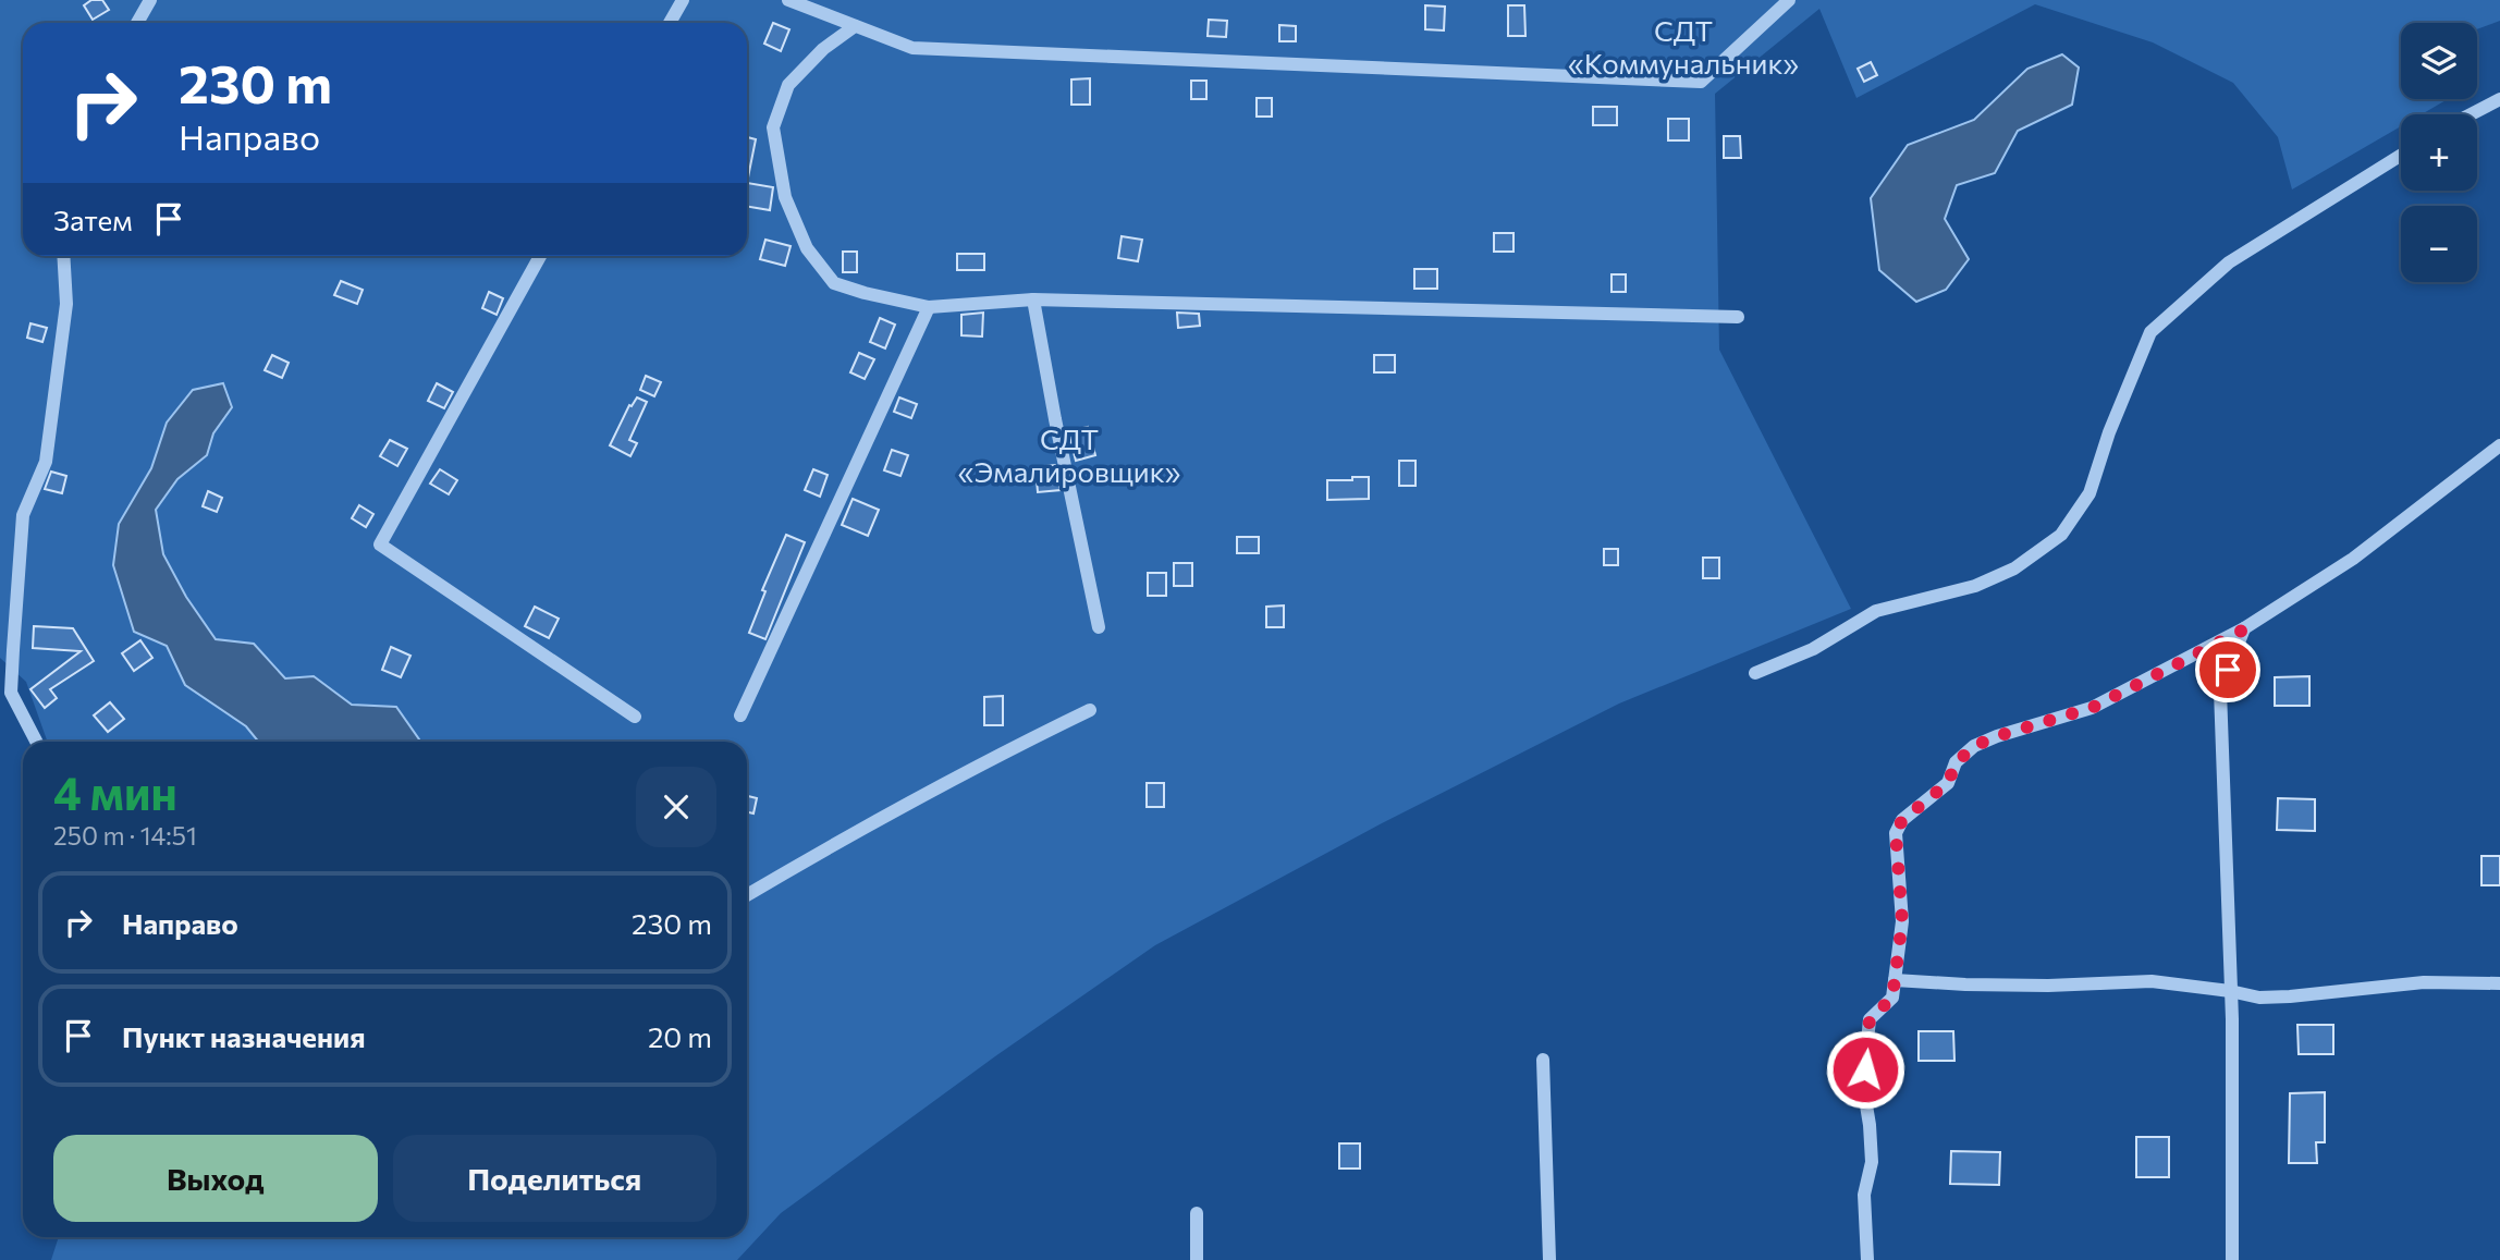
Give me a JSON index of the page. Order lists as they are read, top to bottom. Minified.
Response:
{"parks":["СДТ «Коммунальник»","СДТ «Эмалировщик»"],"page":{"map_buttons":["+","−"],"turn":["230 m","Направо"],"then":"Затем","heading":["4 мин","250 m · 14:51"],"list":[{"name":"Направо","value":"230 m"},{"name":"Пункт назначения","value":"20 m"}],"buttons":["Выход","Поделиться"]}}
